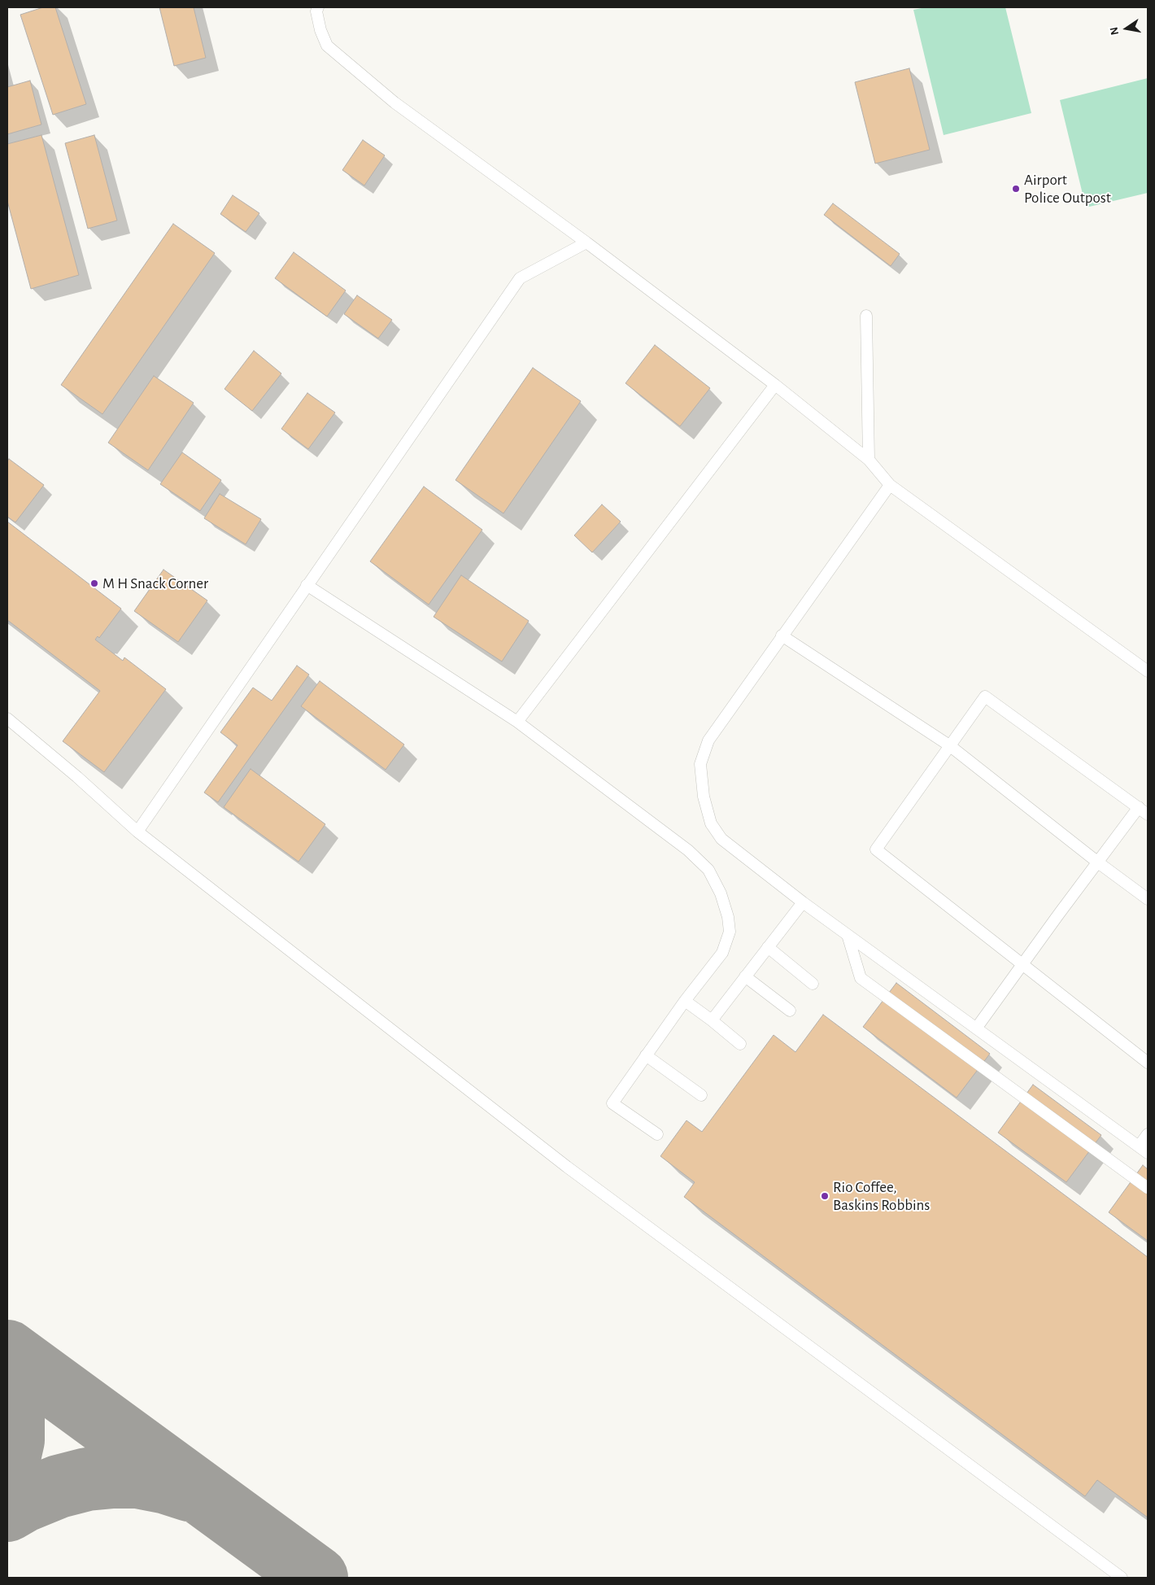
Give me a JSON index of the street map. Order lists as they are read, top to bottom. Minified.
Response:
{"places":["Airport Police Outpost","M H Snack Corner","Rio Coffee, Baskins Robbins"],"north":"left"}
